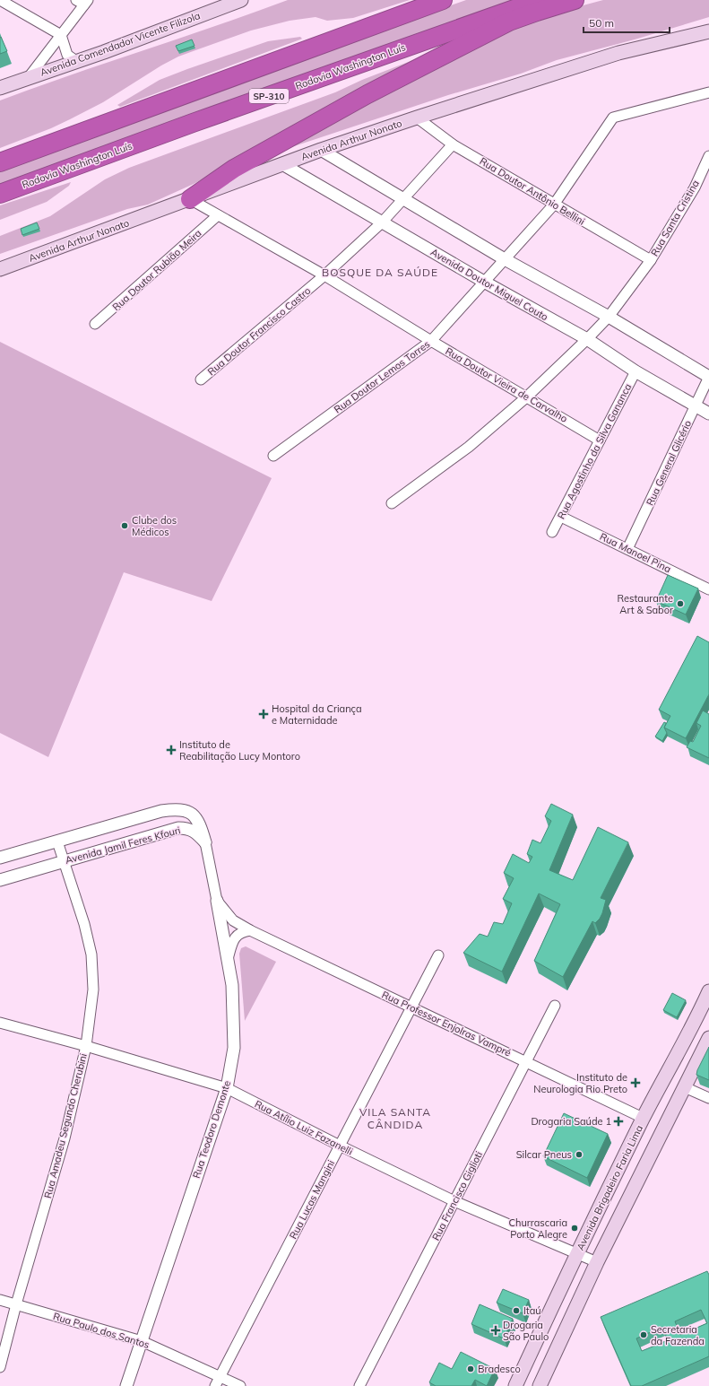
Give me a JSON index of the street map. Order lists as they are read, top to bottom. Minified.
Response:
{"streets":{"highway":["Rodovia Washington Luís","SP-310"],"main road":["Avenida Comendador Vicente Filizola","Avenida Arthur Nonato","Avenida Brigadeiro Faria Lima"],"street":["Rua Doutor Antônio Bellini","Rua Santa Cristina","Rua Doutor Rubião Meira","Avenida Doutor Miguel Couto","Rua Doutor Francisco Castro","Rua Doutor Lemos Torres","Rua Doutor Vieira de Carvalho","Rua Agostinho da Silva Gananca","Rua General Glicério","Rua Manoel Pina","Avenida Jamil Feres Kfouri","Rua Professor Enjolras Vampré","Rua Amadeu Segundo Cherubini","Rua Atílio Luiz Fazanelli","Rua Teodoro Demonte","Rua Francisco Giglioti","Rua Lucas Mangini","Rua Paulo dos Santos"]},"crossings":[["Avenida Arthur Nonato","Rua Doutor Antônio Bellini"],["Avenida Arthur Nonato","Avenida Doutor Miguel Couto"],["Avenida Arthur Nonato","Rua Doutor Vieira de Carvalho"],["Rua Doutor Antônio Bellini","Rua Santa Cristina"],["Rua Doutor Antônio Bellini","Rua Doutor Francisco Castro"],["Rua Doutor Antônio Bellini","Rua Doutor Lemos Torres"],["Rua Santa Cristina","Avenida Doutor Miguel Couto"],["Rua Santa Cristina","Rua Doutor Vieira de Carvalho"],["Rua Doutor Rubião Meira","Rua Doutor Vieira de Carvalho"],["Avenida Doutor Miguel Couto","Rua Doutor Francisco Castro"],["Avenida Doutor Miguel Couto","Rua Doutor Lemos Torres"],["Avenida Doutor Miguel Couto","Rua Agostinho da Silva Gananca"],["Avenida Doutor Miguel Couto","Rua General Glicério"],["Rua Doutor Francisco Castro","Rua Doutor Vieira de Carvalho"],["Rua Doutor Lemos Torres","Rua Doutor Vieira de Carvalho"],["Rua Doutor Vieira de Carvalho","Rua Agostinho da Silva Gananca"],["Rua Agostinho da Silva Gananca","Rua Manoel Pina"],["Rua General Glicério","Rua Manoel Pina"],["Avenida Jamil Feres Kfouri","Rua Amadeu Segundo Cherubini"],["Avenida Jamil Feres Kfouri","Rua Teodoro Demonte"],["Rua Professor Enjolras Vampré","Rua Teodoro Demonte"],["Rua Professor Enjolras Vampré","Avenida Brigadeiro Faria Lima"],["Rua Professor Enjolras Vampré","Rua Francisco Giglioti"],["Rua Professor Enjolras Vampré","Rua Lucas Mangini"],["Rua Amadeu Segundo Cherubini","Rua Atílio Luiz Fazanelli"],["Rua Amadeu Segundo Cherubini","Rua Paulo dos Santos"],["Rua Atílio Luiz Fazanelli","Rua Teodoro Demonte"],["Rua Atílio Luiz Fazanelli","Avenida Brigadeiro Faria Lima"],["Rua Atílio Luiz Fazanelli","Rua Francisco Giglioti"],["Rua Atílio Luiz Fazanelli","Rua Lucas Mangini"],["Rua Teodoro Demonte","Rua Paulo dos Santos"],["Rua Lucas Mangini","Rua Paulo dos Santos"]],"districts":["BOSQUE DA SAÚDE","VILA SANTA CÂNDIDA"],"places":{"other":["Clube dos Médicos","Restaurante Art & Sabor","Silcar Pneus","Churrascaria Porto Alegre","Itaú","Secretaria da Fazenda","Bradesco"],"health":["Hospital da Criança e Maternidade","Instituto de Reabilitação Lucy Montoro","Instituto de Neurologia Rio Preto","Drogaria Saúde 1","Drogaria São Paulo"]},"scale_bar":"50 m"}
